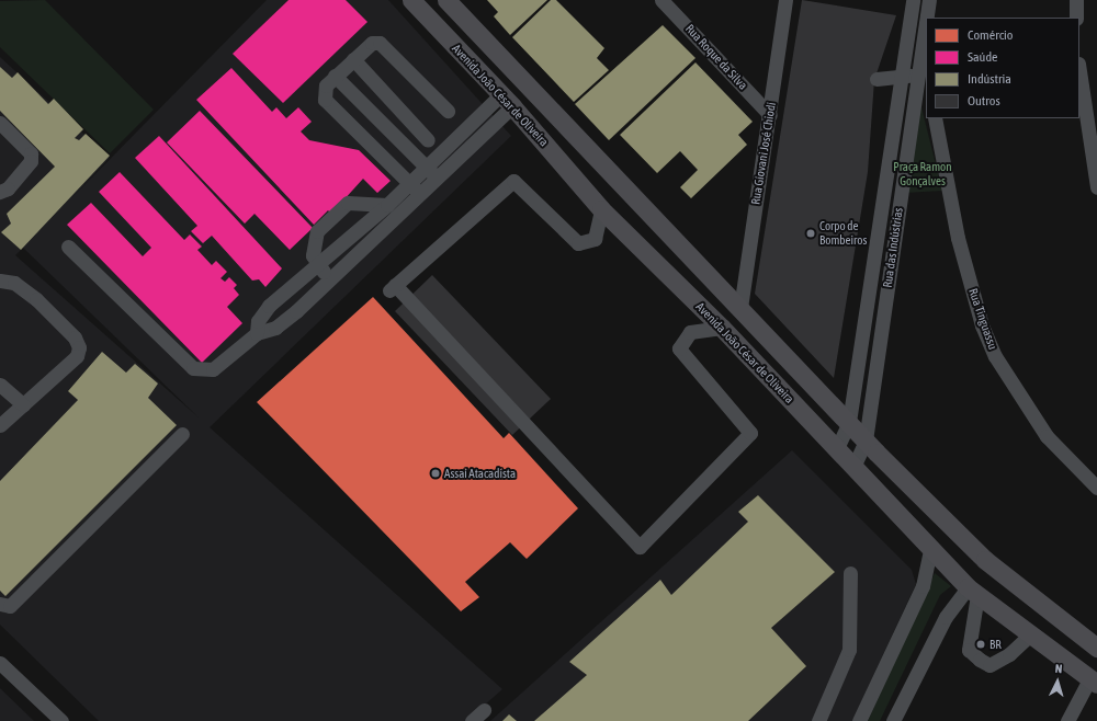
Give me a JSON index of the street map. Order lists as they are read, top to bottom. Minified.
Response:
{"streets":{"main road":["Avenida João César de Oliveira"],"street":["Rua Roque da Silva","Rua Giovani José Chiodi","Rua das Indústrias","Rua Tinguassu"]},"crossings":[["Rua Roque da Silva","Rua Giovani José Chiodi"],["Avenida João César de Oliveira","Rua das Indústrias"]],"parks":["Praça Ramon Gonçalves"],"places":["Corpo de Bombeiros","Assaí Atacadista","BR"],"legend":["Comércio","Saúde","Indústria","Outros"],"north":"top"}
